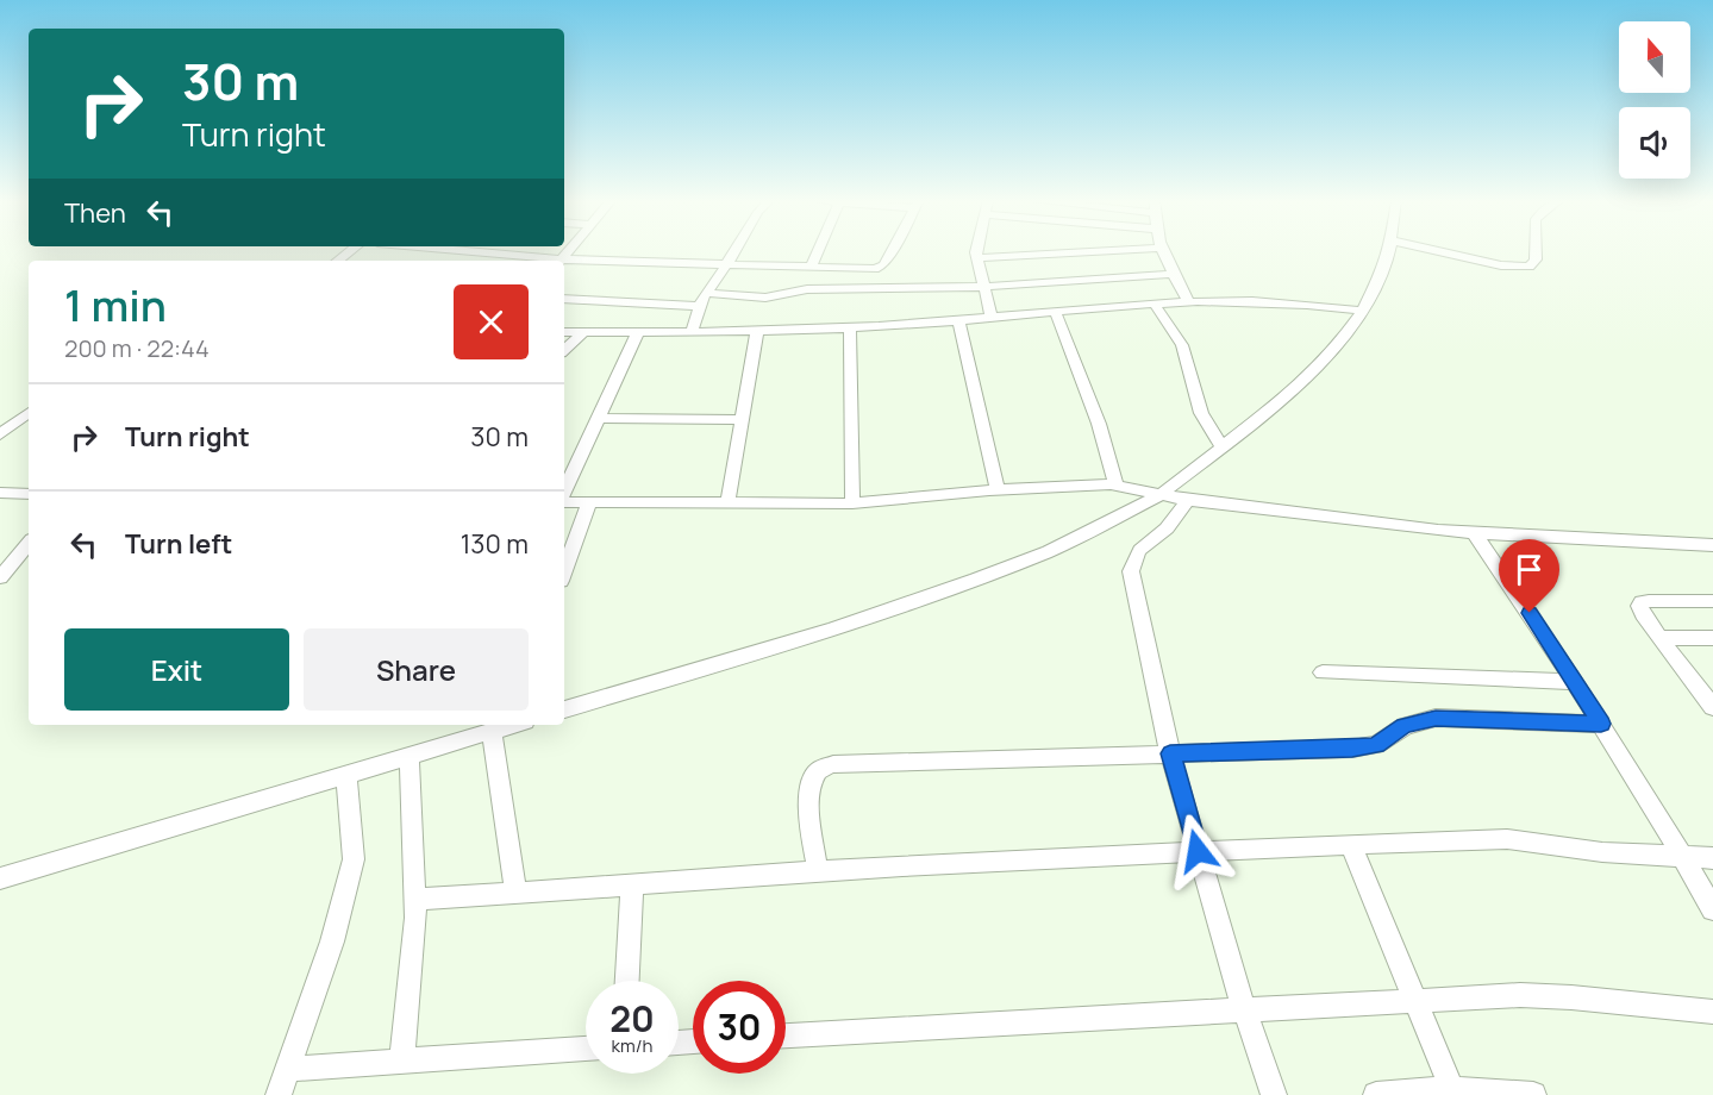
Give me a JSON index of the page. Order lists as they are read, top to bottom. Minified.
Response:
{"north":"top","page":{"turn":["30 m","Turn right"],"then":"Then","heading":["1 min","200 m · 22:44"],"list":[{"name":"Turn right","value":"30 m"},{"name":"Turn left","value":"130 m"}],"buttons":["Exit","Share"],"speed":"20 km/h","limit":"30"}}
